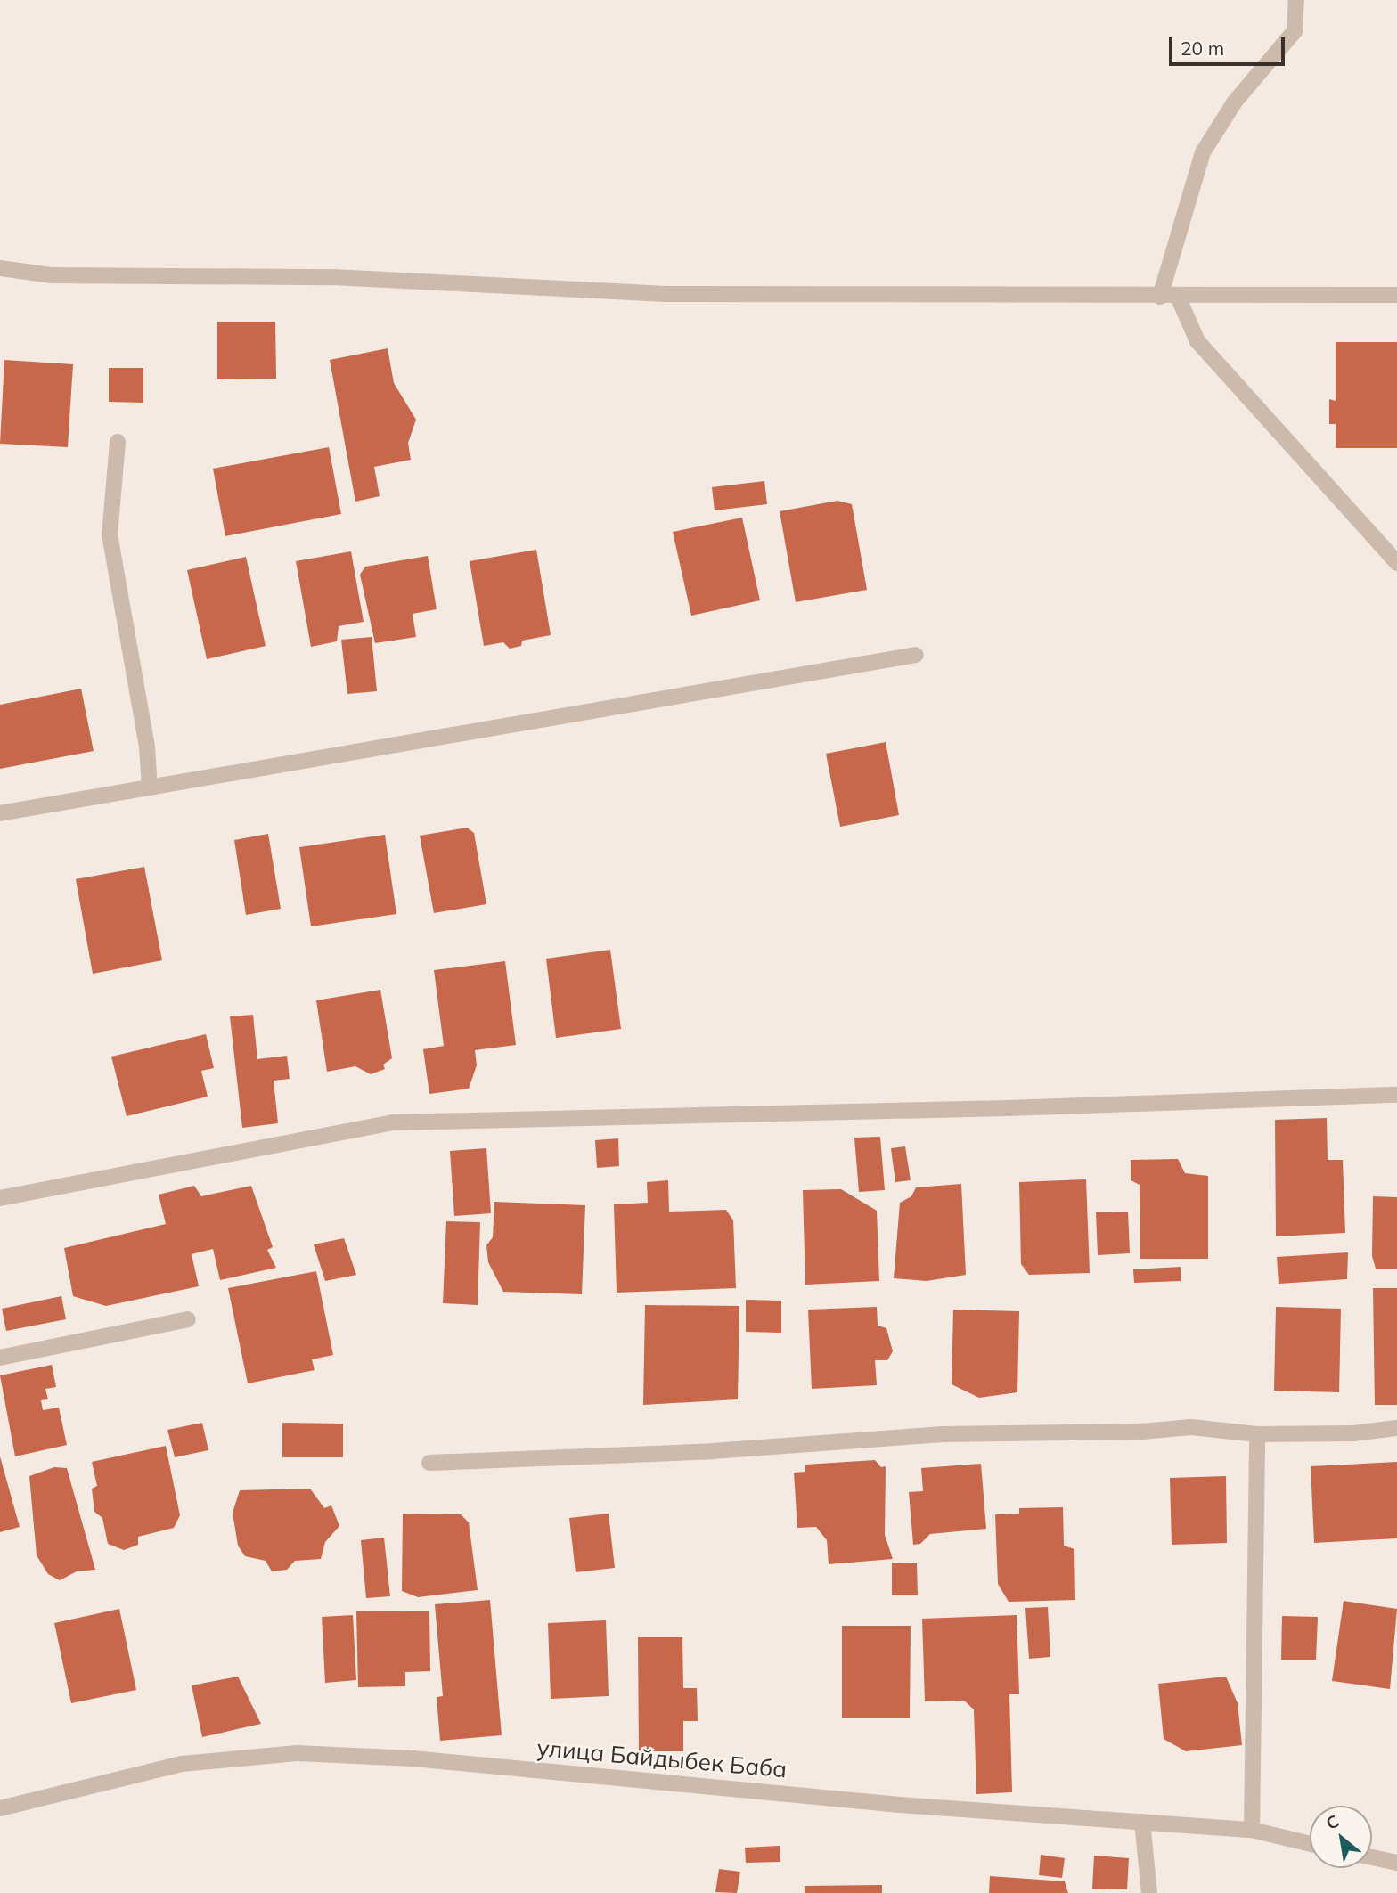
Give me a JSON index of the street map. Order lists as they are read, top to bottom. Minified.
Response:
{"streets":{"street":["улица Байдыбек Баба"]},"scale_bar":"20 m","north":"top left"}
